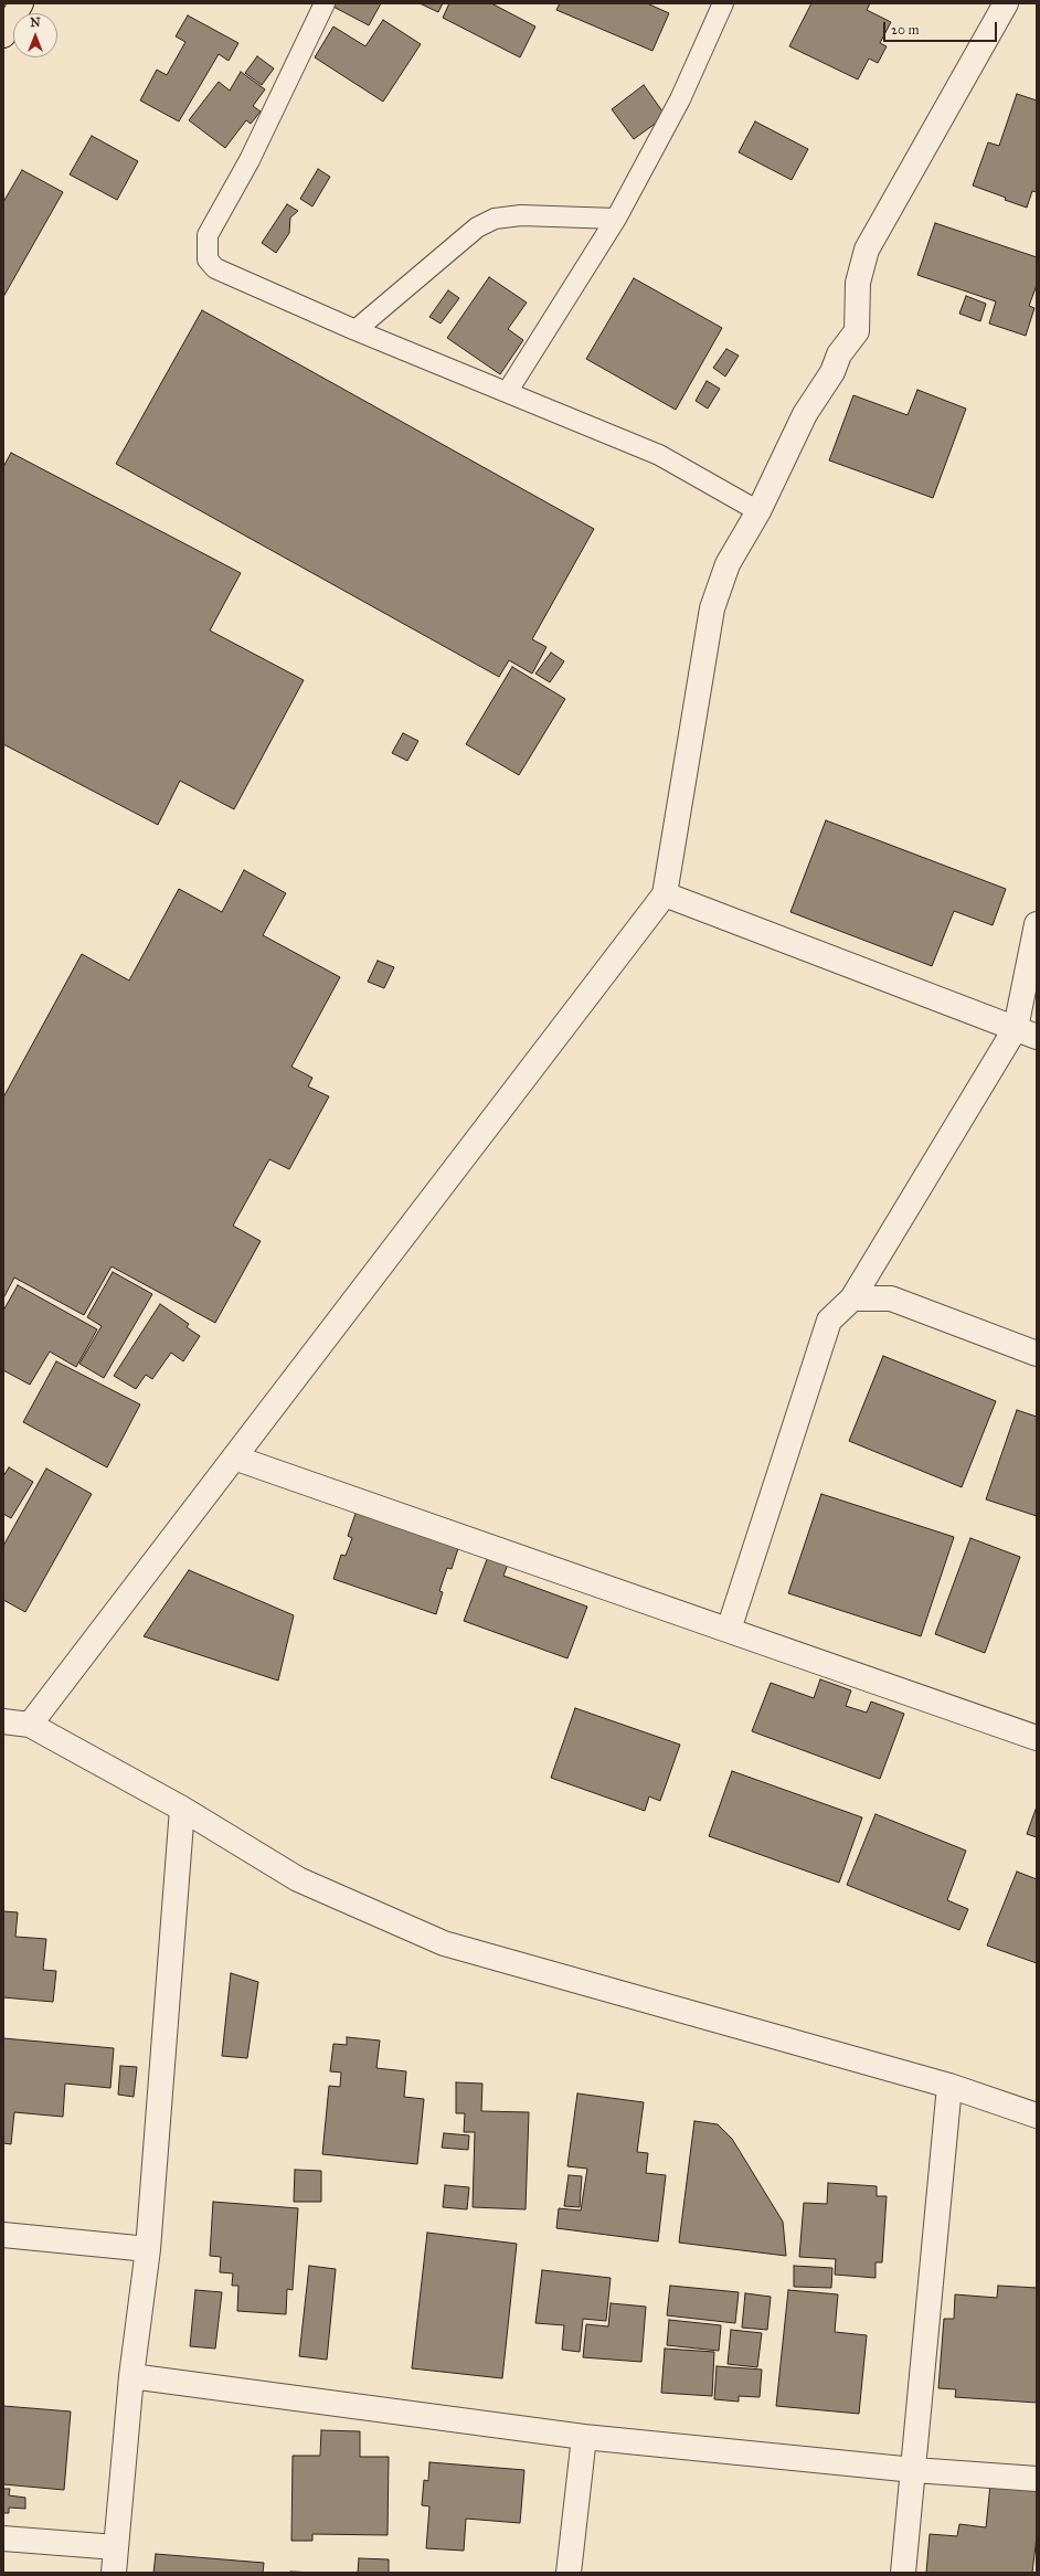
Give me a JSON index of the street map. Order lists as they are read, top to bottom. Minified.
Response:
{"scale_bar":"20 m","north":"top"}
